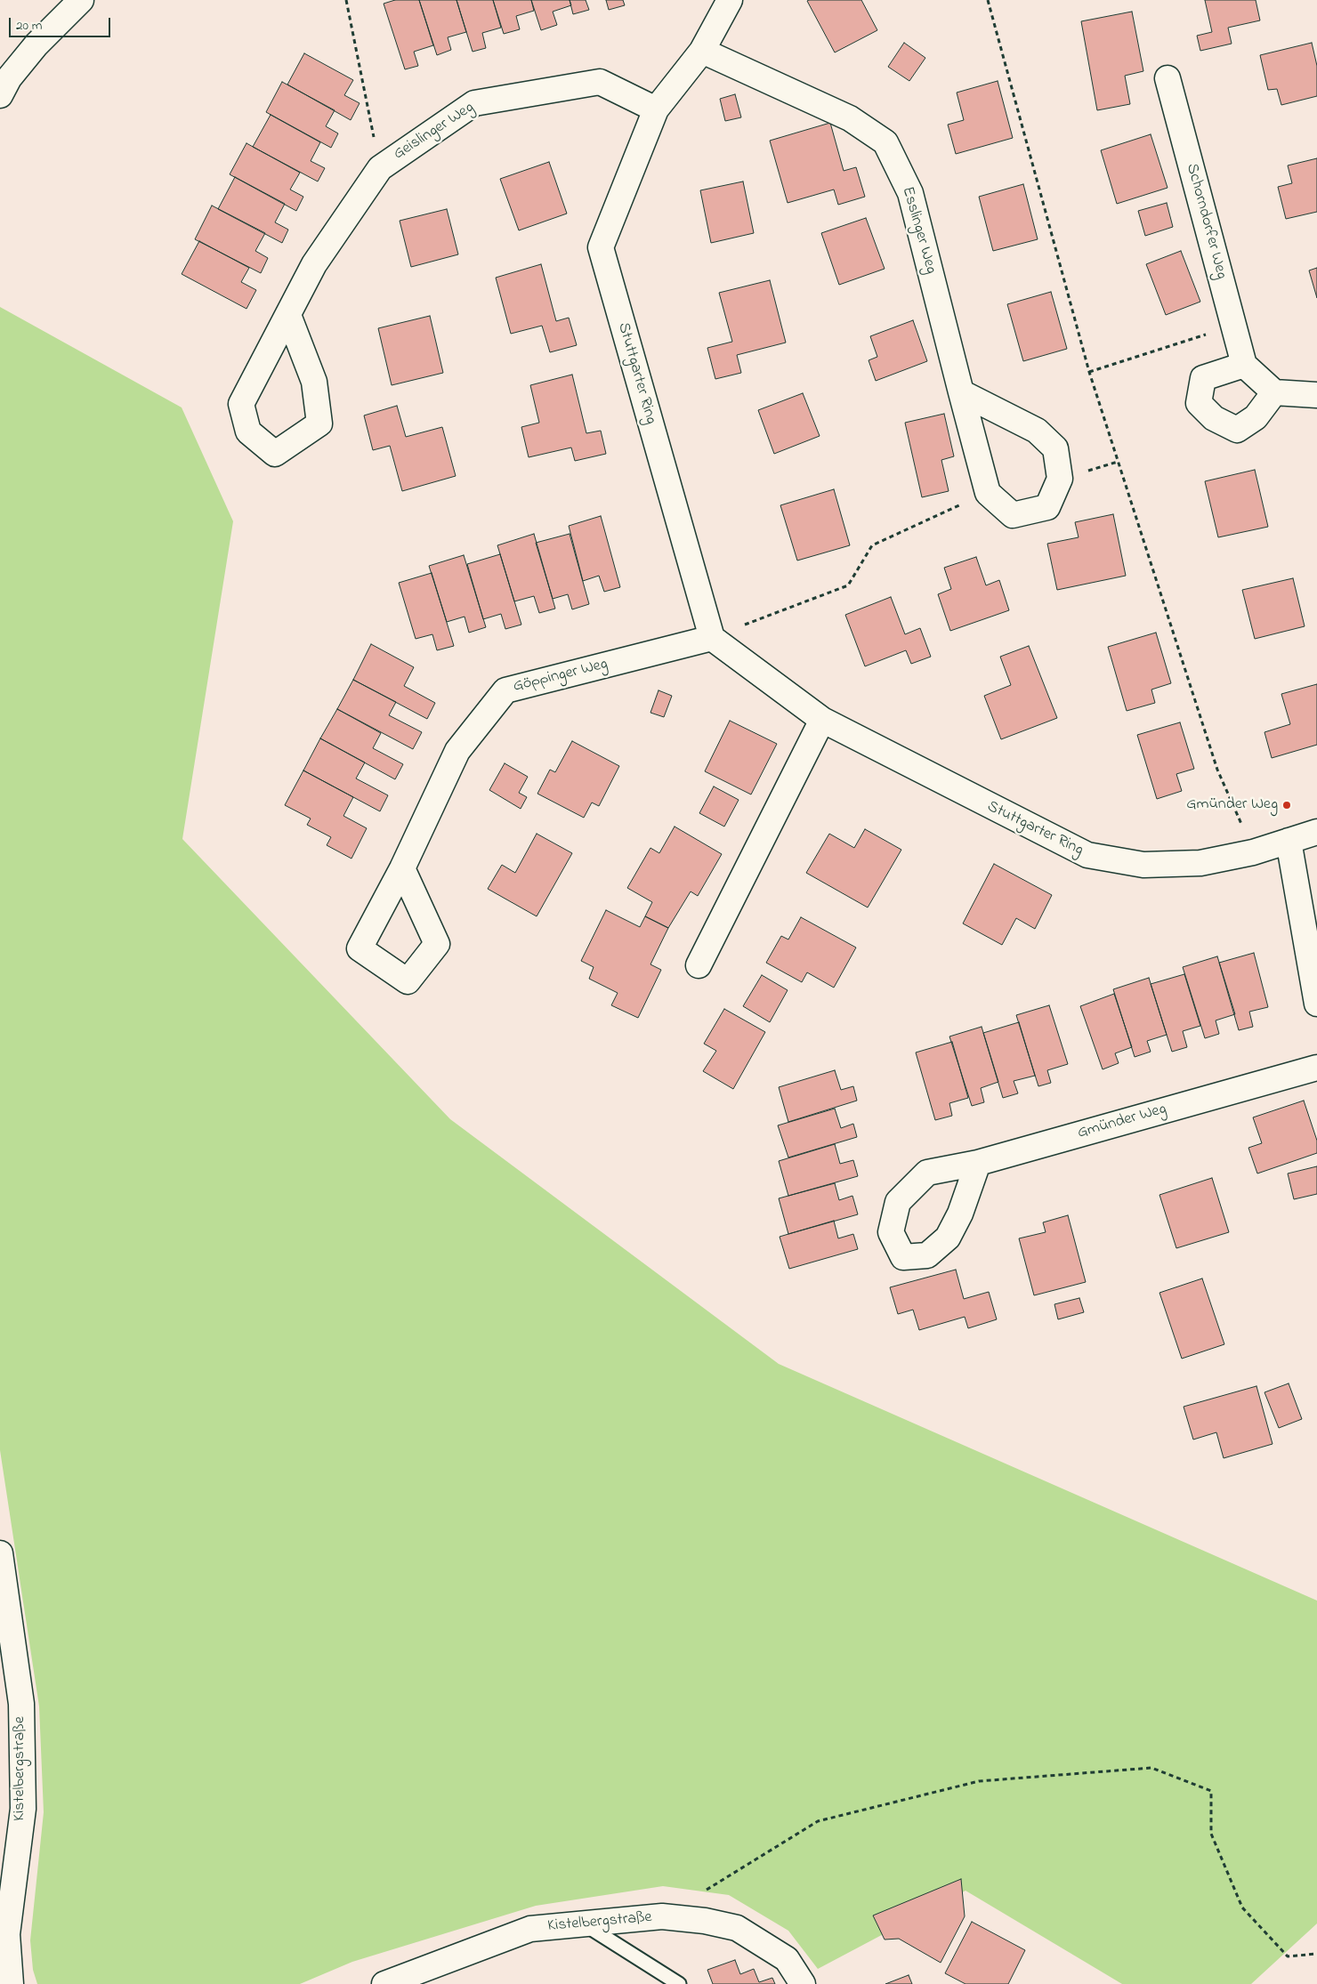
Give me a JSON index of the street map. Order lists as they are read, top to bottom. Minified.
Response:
{"streets":{"street":["Geislinger Weg","Schorndorfer Weg","Esslinger Weg","Stuttgarter Ring","Göppinger Weg","Gmünder Weg","Kistelbergstraße"]},"crossings":[["Geislinger Weg","Stuttgarter Ring"],["Esslinger Weg","Stuttgarter Ring"],["Stuttgarter Ring","Göppinger Weg"]],"places":["Gmünder Weg"],"scale_bar":"20 m"}
